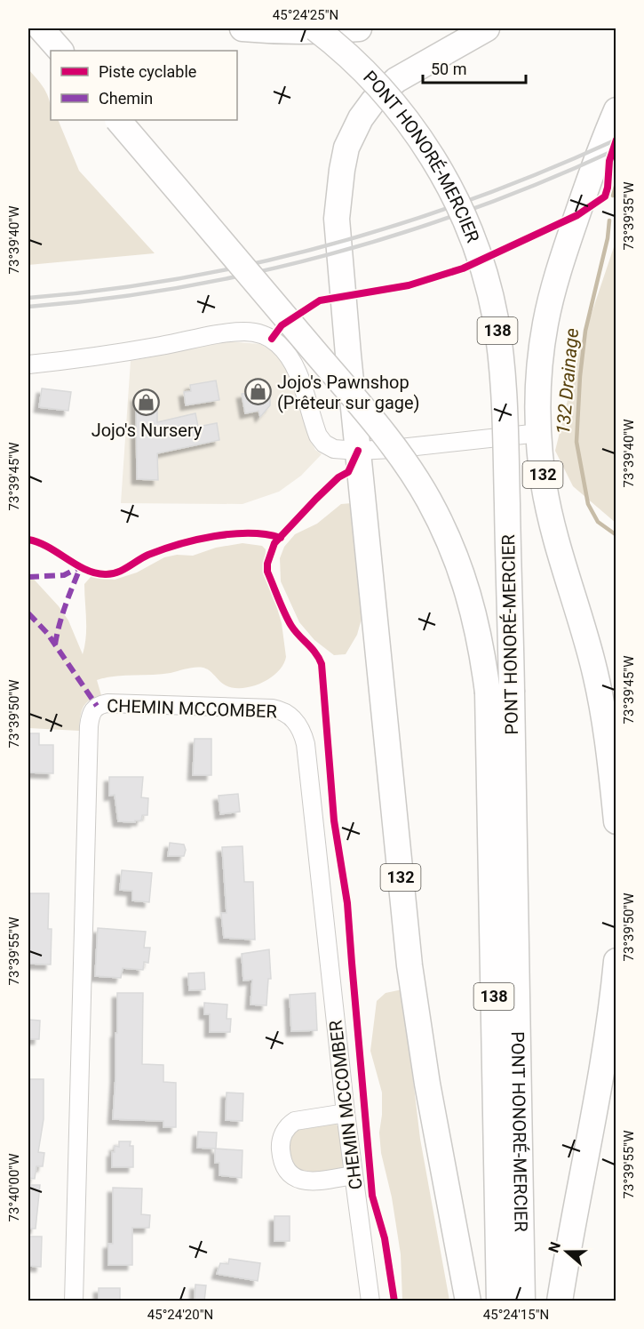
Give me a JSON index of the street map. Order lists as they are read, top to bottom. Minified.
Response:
{"streets":{"highway":["PONT HONORÉ-MERCIER","138","132"],"street":["CHEMIN MCCOMBER"]},"water":["132 Drainage"],"places":{"shop":["Jojo's Pawnshop (Prêteur sur gage)","Jojo's Nursery"]},"legend":["Piste cyclable","Chemin"],"scale_bar":"50 m","north":"left","coordinates":["45°24'25\"N","73°39'35\"W","73°39'40\"W","73°39'45\"W","73°39'50\"W","73°39'55\"W","73°40'00\"W","45°24'20\"N","45°24'15\"N"]}
